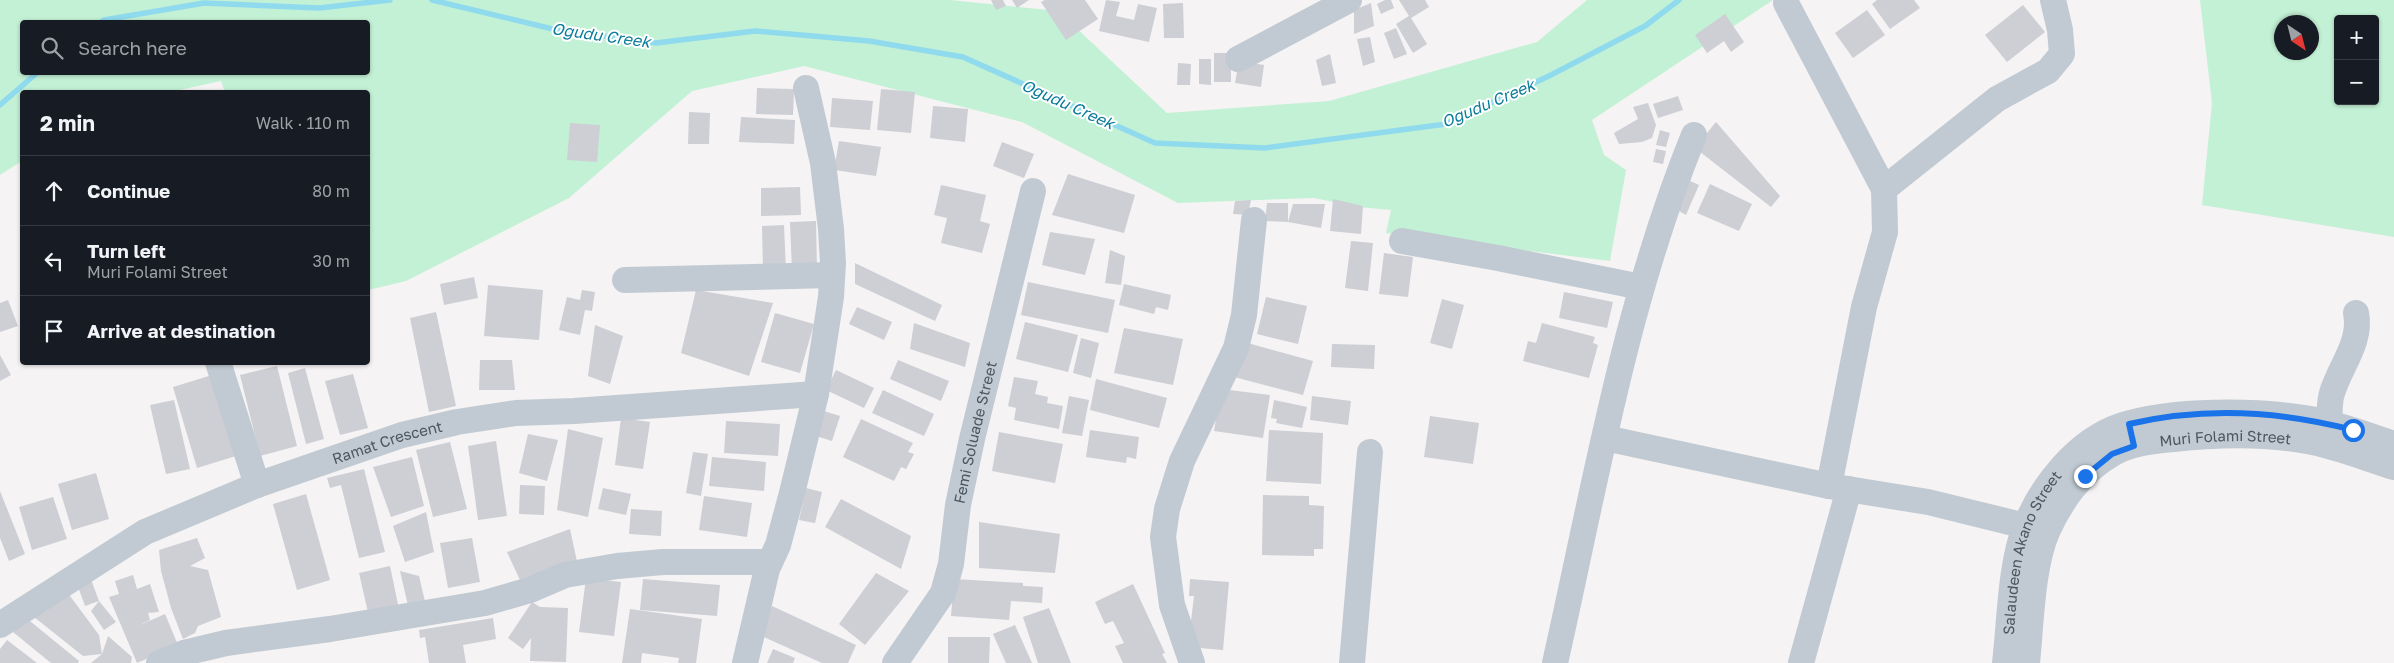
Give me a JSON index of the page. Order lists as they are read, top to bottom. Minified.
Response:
{"streets":{"street":["Femi Soluade Street","Muri Folami Street","Ramat Crescent","Salaudeen Akano Street"]},"crossings":[["Muri Folami Street","Salaudeen Akano Street"]],"water":["Ogudu Creek"],"north":"bottom right","page":{"map_buttons":["+","−"],"search":"Search here","heading":["2 min","Walk · 110 m"],"list":[["Continue","80 m"],["Turn left","Muri Folami Street","30 m"],"Arrive at destination"]}}
